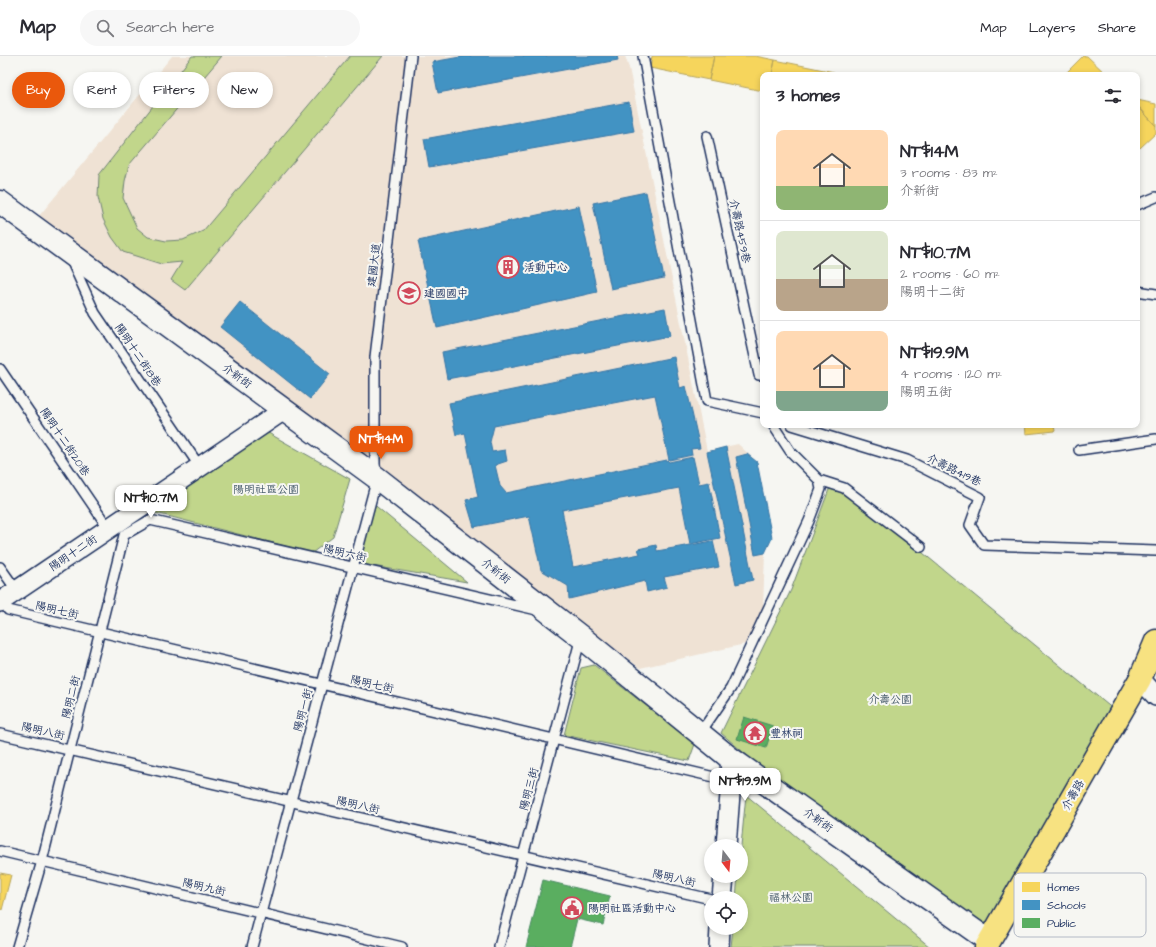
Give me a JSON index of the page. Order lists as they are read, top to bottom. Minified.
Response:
{"streets":{"main road":["介壽路"],"street":["介新街","陽明十二街"],"lane":["介壽路459巷","建國大道","陽明十二街8巷","陽明十二街20巷","介壽路419巷","陽明六街","陽明七街","陽明二街","陽明一街","陽明八街","陽明三街","陽明九街"]},"crossings":[["建國大道","介新街"],["建國大道","陽明一街"],["陽明十二街8巷","介新街"],["陽明十二街8巷","陽明十二街"],["介新街","陽明十二街"],["介新街","陽明六街"],["介新街","陽明一街"],["介新街","陽明三街"],["介新街","介壽路"],["陽明十二街20巷","陽明十二街"],["陽明十二街","陽明七街"],["陽明六街","陽明二街"],["陽明六街","陽明一街"],["陽明七街","陽明二街"],["陽明七街","陽明一街"],["陽明七街","陽明三街"],["陽明二街","陽明八街"],["陽明二街","陽明九街"],["陽明一街","陽明八街"],["陽明一街","陽明九街"],["陽明八街","陽明三街"]],"parks":["陽明社區公園","介壽公園","福林公園"],"places":{"building":["活動中心"],"school or university":["建國國中"],"temple":["豐林祠"],"public building":["陽明社區活動中心"]},"legend":["Homes","Schools","Public"],"north":"bottom","page":{"header":"Map","search":"Search here","nav":["Map","Layers","Share"],"chip":["Buy","Rent","Filters","New"],"heading":"3 homes","list":[{"name":"NT$14M","note":"3 rooms · 83 m² · 介新街"},{"name":"NT$10.7M","note":"2 rooms · 60 m² · 陽明十二街"},{"name":"NT$19.9M","note":"4 rooms · 120 m² · 陽明五街"}],"price":["NT$14M","NT$10.7M","NT$19.9M"]}}
